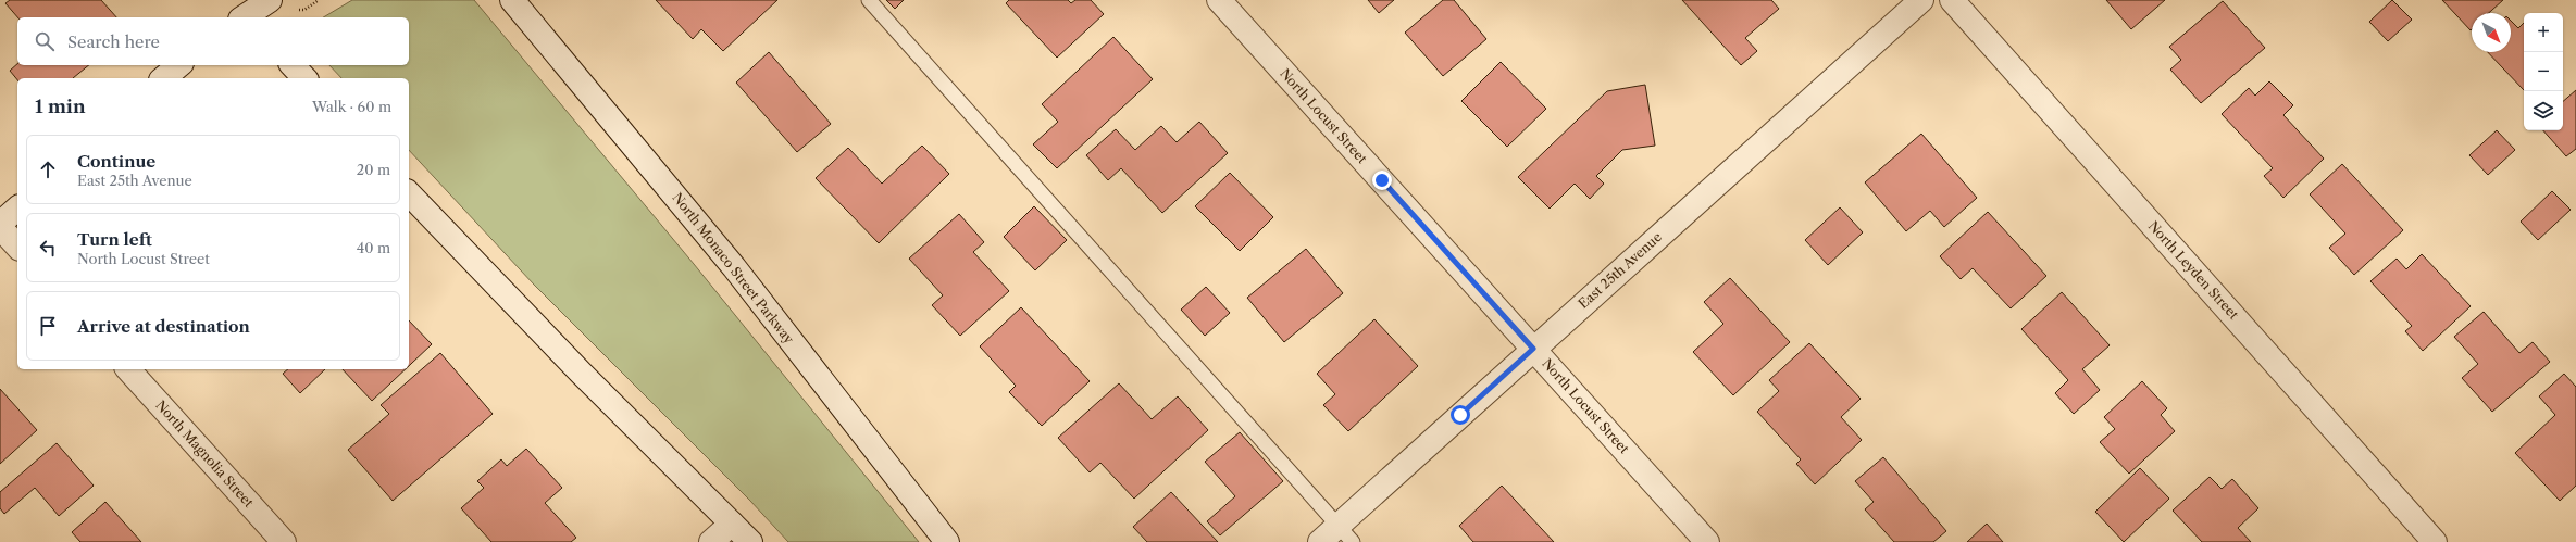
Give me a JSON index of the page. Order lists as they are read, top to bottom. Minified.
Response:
{"streets":{"street":["North Locust Street","North Monaco Street Parkway","East 25th Avenue","North Leyden Street","North Magnolia Street"]},"crossings":[["North Locust Street","East 25th Avenue"]],"north":"bottom right","page":{"map_buttons":["+","−"],"search":"Search here","heading":["1 min","Walk · 60 m"],"list":[["Continue","East 25th Avenue","20 m"],["Turn left","North Locust Street","40 m"],"Arrive at destination"]}}
